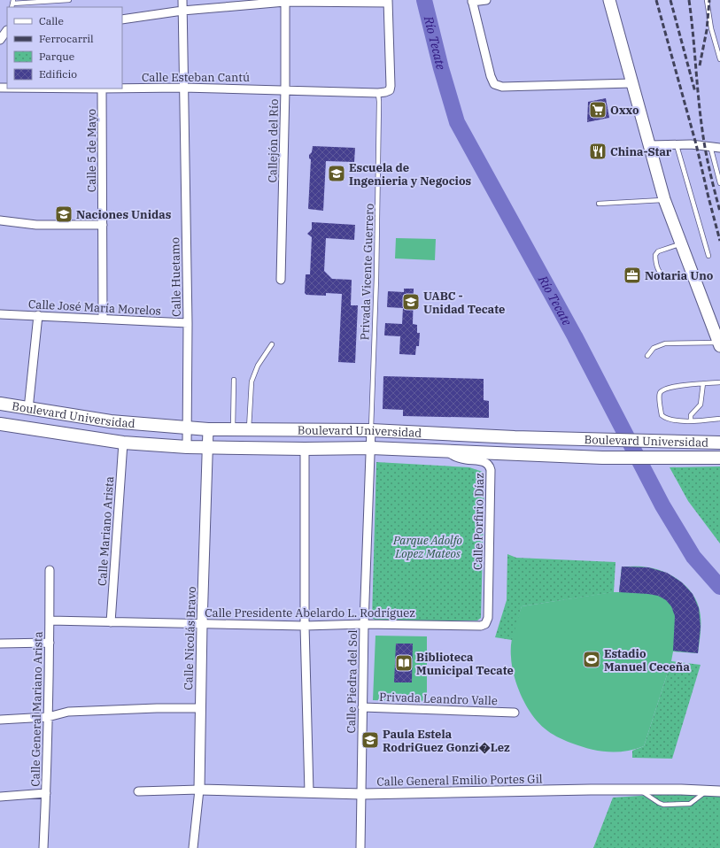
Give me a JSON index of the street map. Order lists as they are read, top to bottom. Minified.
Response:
{"streets":{"main road":["Boulevard Universidad"],"street":["Calle Esteban Cantú","Callejón del Río","Calle 5 de Mayo","Calle Huetamo","Calle José María Morelos","Calle Porfirio Díaz","Calle Mariano Arista","Calle Presidente Abelardo L. Rodríguez","Calle Nicolás Bravo","Calle Piedra del Sol","Privada Leandro Valle","Calle General Mariano Arista","Calle General Emilio Portes Gil"],"lane":["Privada Vicente Guerrero"]},"crossings":[["Calle Esteban Cantú","Callejón del Río"],["Calle Esteban Cantú","Privada Vicente Guerrero"],["Calle Esteban Cantú","Calle Huetamo"],["Calle 5 de Mayo","Calle José María Morelos"],["Privada Vicente Guerrero","Boulevard Universidad"],["Privada Vicente Guerrero","Calle Piedra del Sol"],["Calle Huetamo","Calle José María Morelos"],["Calle Huetamo","Boulevard Universidad"],["Boulevard Universidad","Calle Porfirio Díaz"],["Boulevard Universidad","Calle Mariano Arista"],["Boulevard Universidad","Calle Nicolás Bravo"],["Boulevard Universidad","Calle Piedra del Sol"],["Calle Porfirio Díaz","Calle Presidente Abelardo L. Rodríguez"],["Calle Mariano Arista","Calle Presidente Abelardo L. Rodríguez"],["Calle Presidente Abelardo L. Rodríguez","Calle Nicolás Bravo"],["Calle Presidente Abelardo L. Rodríguez","Calle Piedra del Sol"],["Calle Presidente Abelardo L. Rodríguez","Calle General Mariano Arista"],["Calle Nicolás Bravo","Calle General Emilio Portes Gil"],["Calle Piedra del Sol","Privada Leandro Valle"],["Calle Piedra del Sol","Calle General Emilio Portes Gil"]],"water":["Río Tecate"],"parks":["Parque Adolfo Lopez Mateos"],"places":{"supermarket":["Oxxo"],"restaurant":["China-Star"],"school or university":["Escuela de Ingenieria y Negocios","Naciones Unidas","UABC - Unidad Tecate","Paula Estela RodriGuez Gonzi�Lez"],"office":["Notaria Uno"],"sports":["Estadio Manuel Ceceña"],"library":["Biblioteca Municipal Tecate"]},"legend":["Calle","Ferrocarril","Parque","Edificio"]}
